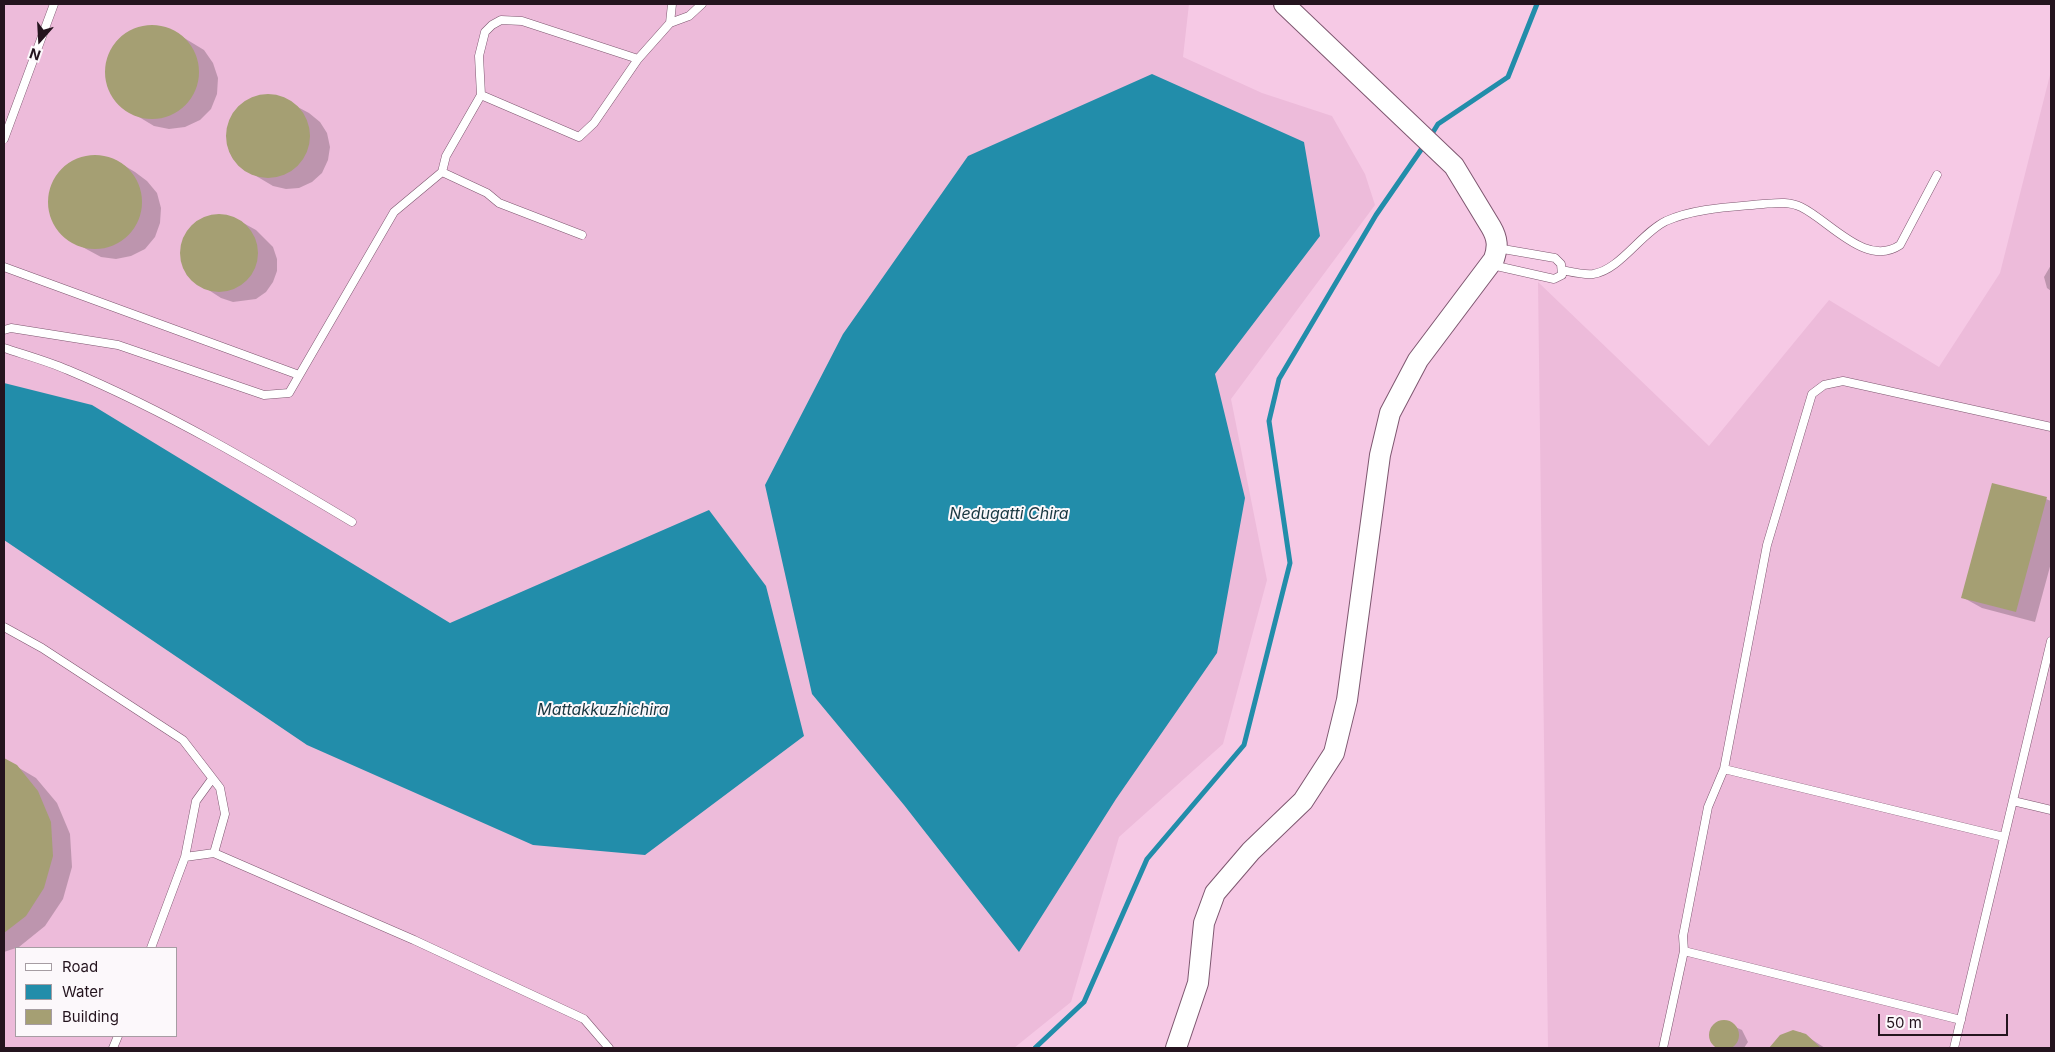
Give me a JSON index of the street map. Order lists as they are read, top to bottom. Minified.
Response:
{"water":["Nedugatti Chira","Mattakkuzhichira"],"legend":["Road","Water","Building"],"scale_bar":"50 m","north":"bottom"}
